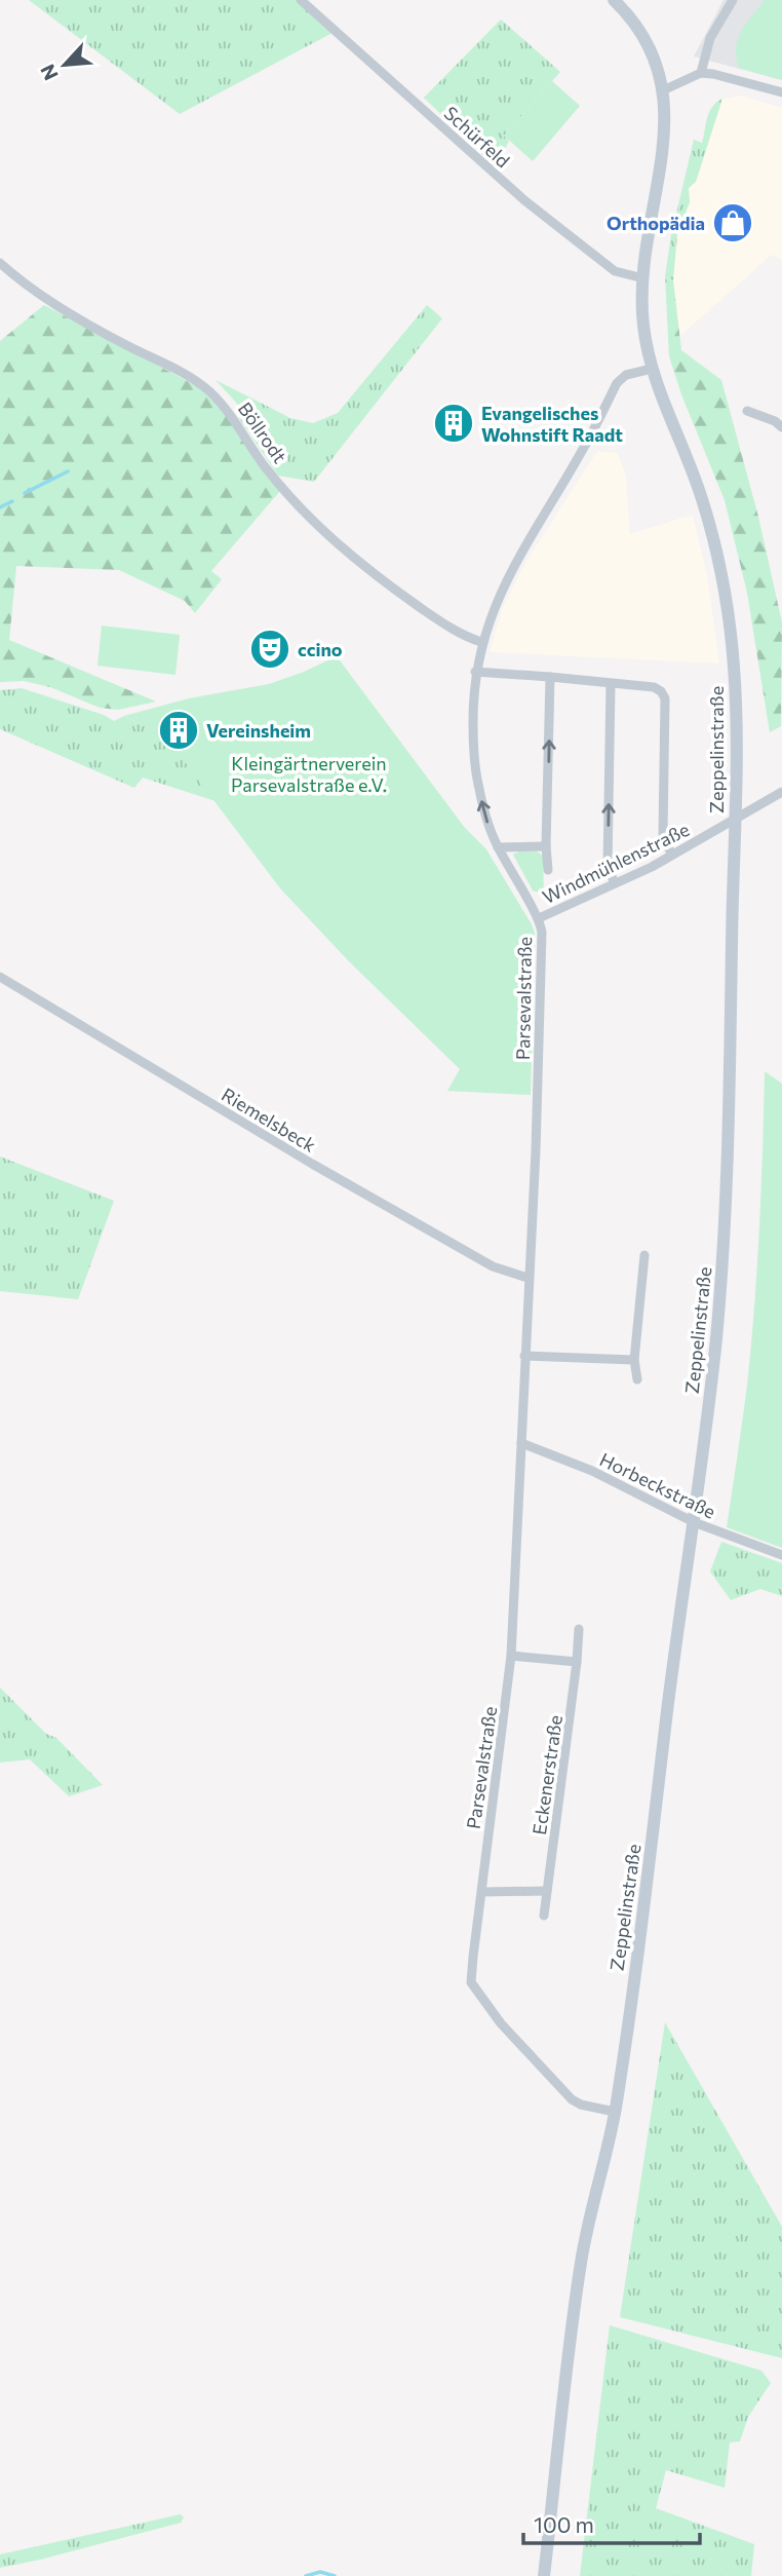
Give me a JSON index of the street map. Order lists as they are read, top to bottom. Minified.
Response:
{"streets":{"main road":["Zeppelinstraße"],"street":["Schürfeld","Böllrodt","Windmühlenstraße","Parsevalstraße","Riemelsbeck","Horbeckstraße","Eckenerstraße"]},"crossings":[["Schürfeld","Zeppelinstraße"],["Böllrodt","Parsevalstraße"],["Zeppelinstraße","Windmühlenstraße"],["Zeppelinstraße","Parsevalstraße"],["Zeppelinstraße","Horbeckstraße"],["Windmühlenstraße","Parsevalstraße"],["Parsevalstraße","Riemelsbeck"],["Parsevalstraße","Horbeckstraße"]],"parks":["Kleingärtnerverein Parsevalstraße e.V."],"places":{"shop":["Orthopädia"],"building":["Evangelisches Wohnstift Raadt","Vereinsheim"],"theatre":["ccino"]},"scale_bar":"100 m","north":"bottom left"}
